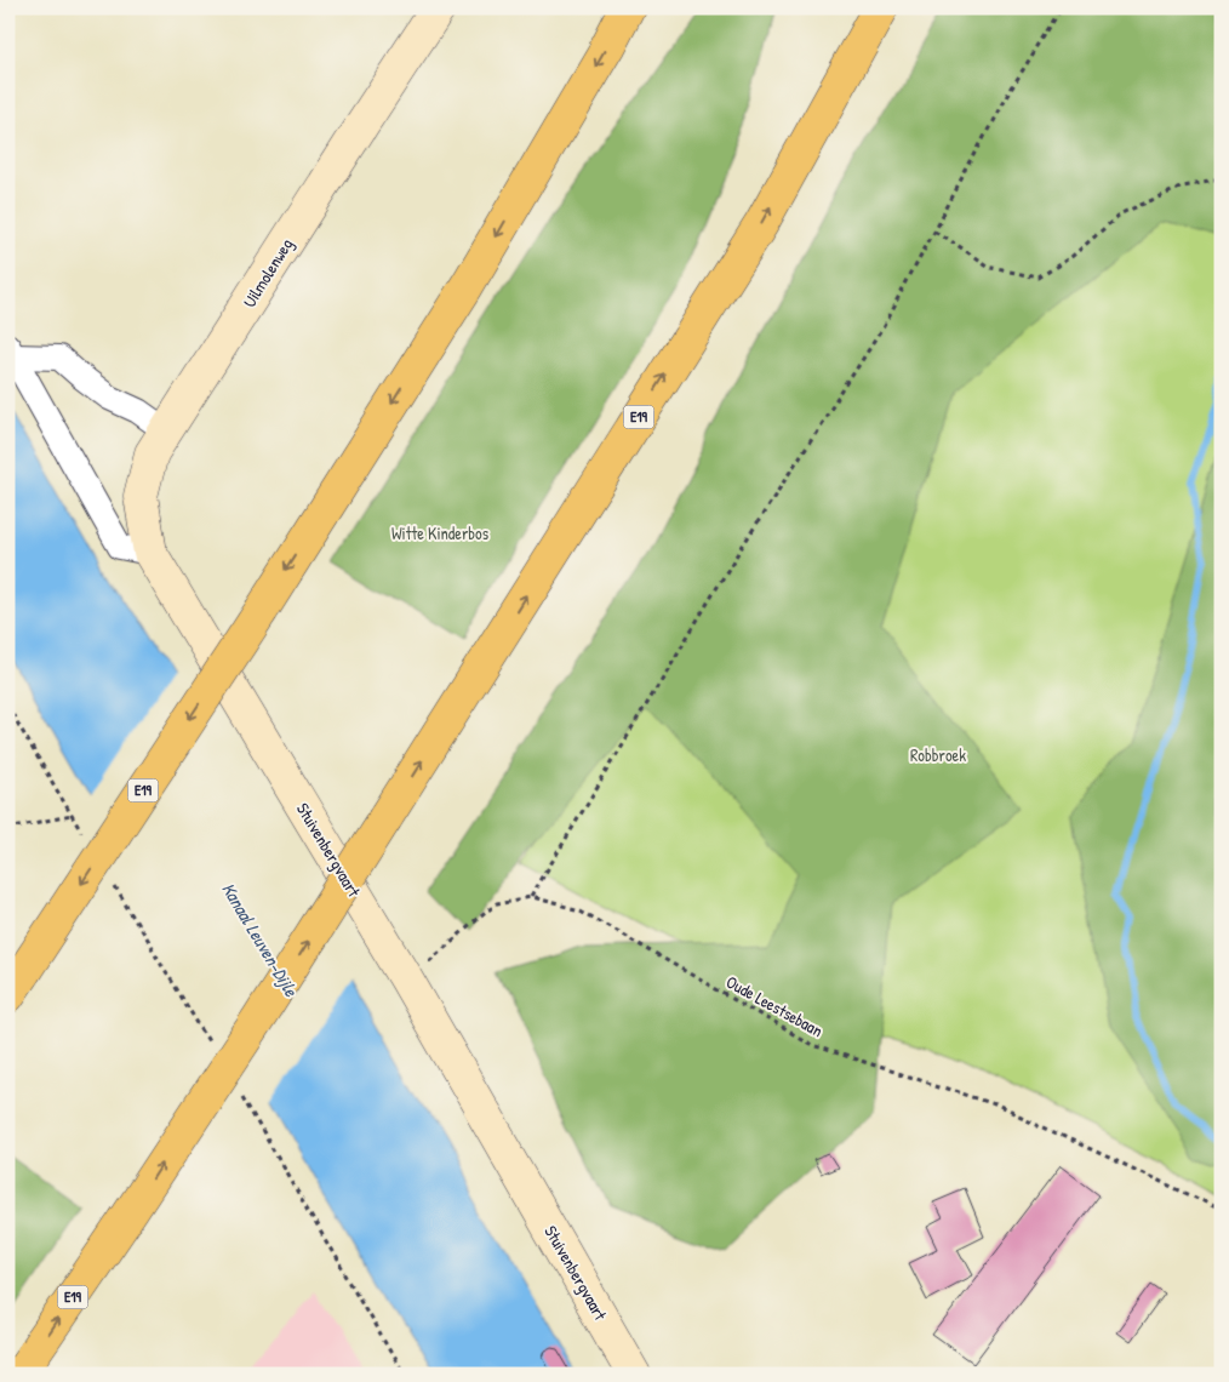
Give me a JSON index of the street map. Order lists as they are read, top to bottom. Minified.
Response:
{"streets":{"highway":["E19"],"main road":["Uilmolenweg","Stuivenbergvaart"],"path":["Oude Leestsebaan"]},"crossings":[["Uilmolenweg","Stuivenbergvaart"],["Stuivenbergvaart","Oude Leestsebaan"]],"water":["Kanaal Leuven-Dijle"],"parks":["Witte Kinderbos","Robbroek"]}
